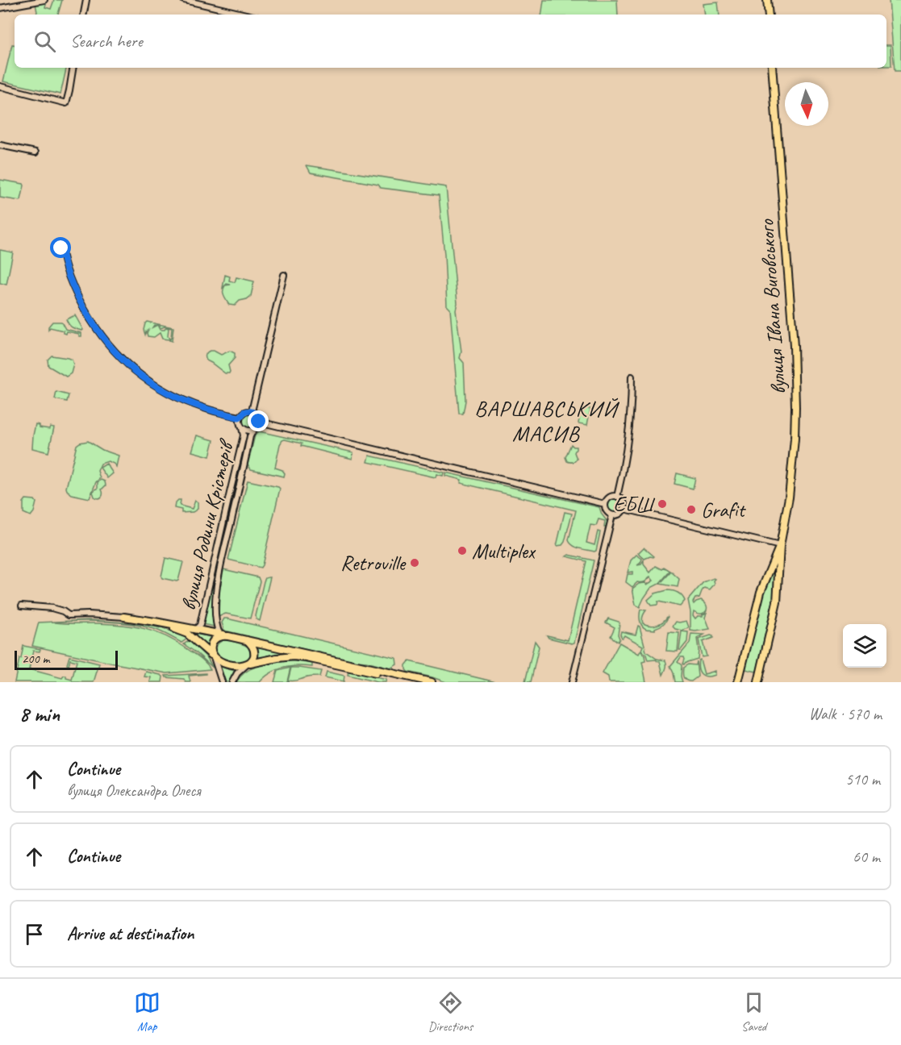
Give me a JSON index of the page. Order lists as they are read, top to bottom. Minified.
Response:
{"streets":{"main road":["вулиця Івана Виговського"],"street":["вулиця Родини Крістерів"]},"districts":["ВАРШАВСЬКИЙ МАСИВ"],"places":["ЕБШ","Grafit","Multiplex","Retroville"],"scale_bar":"200 m","north":"bottom","page":{"search":"Search here","scale":"200 m","heading":["8 min","Walk · 570 m"],"list":[["Continue","вулиця Олександра Олеся","510 m"],["Continue","60 m"],"Arrive at destination"],"nav":["Map","Directions","Saved"]}}
